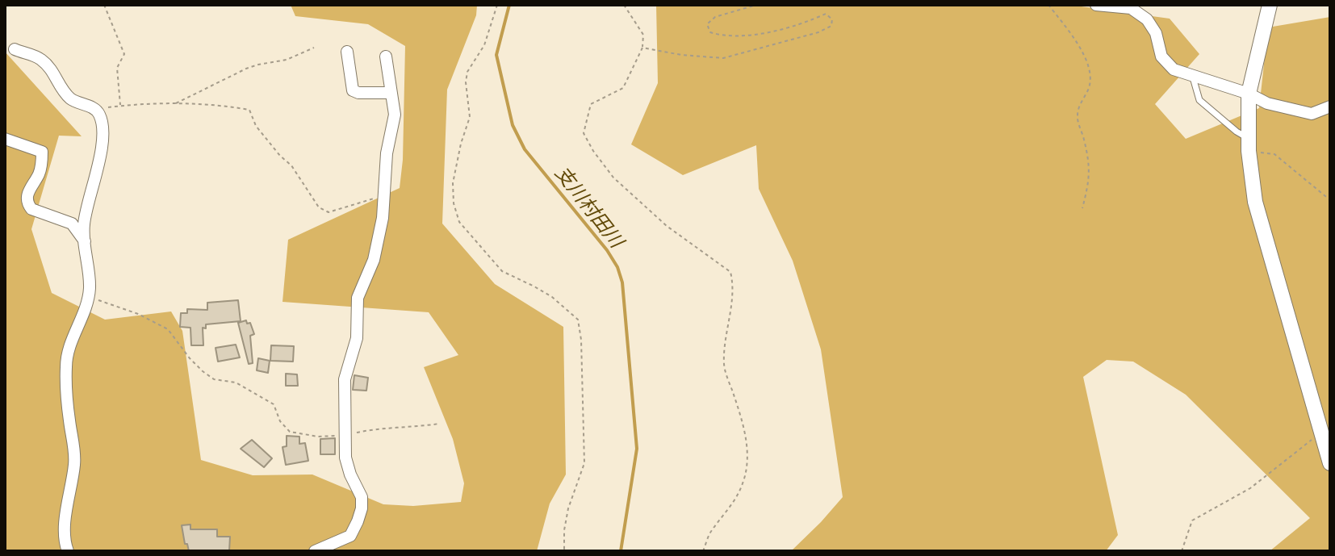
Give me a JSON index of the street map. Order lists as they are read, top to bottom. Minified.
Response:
{"water":["支川村田川"]}
